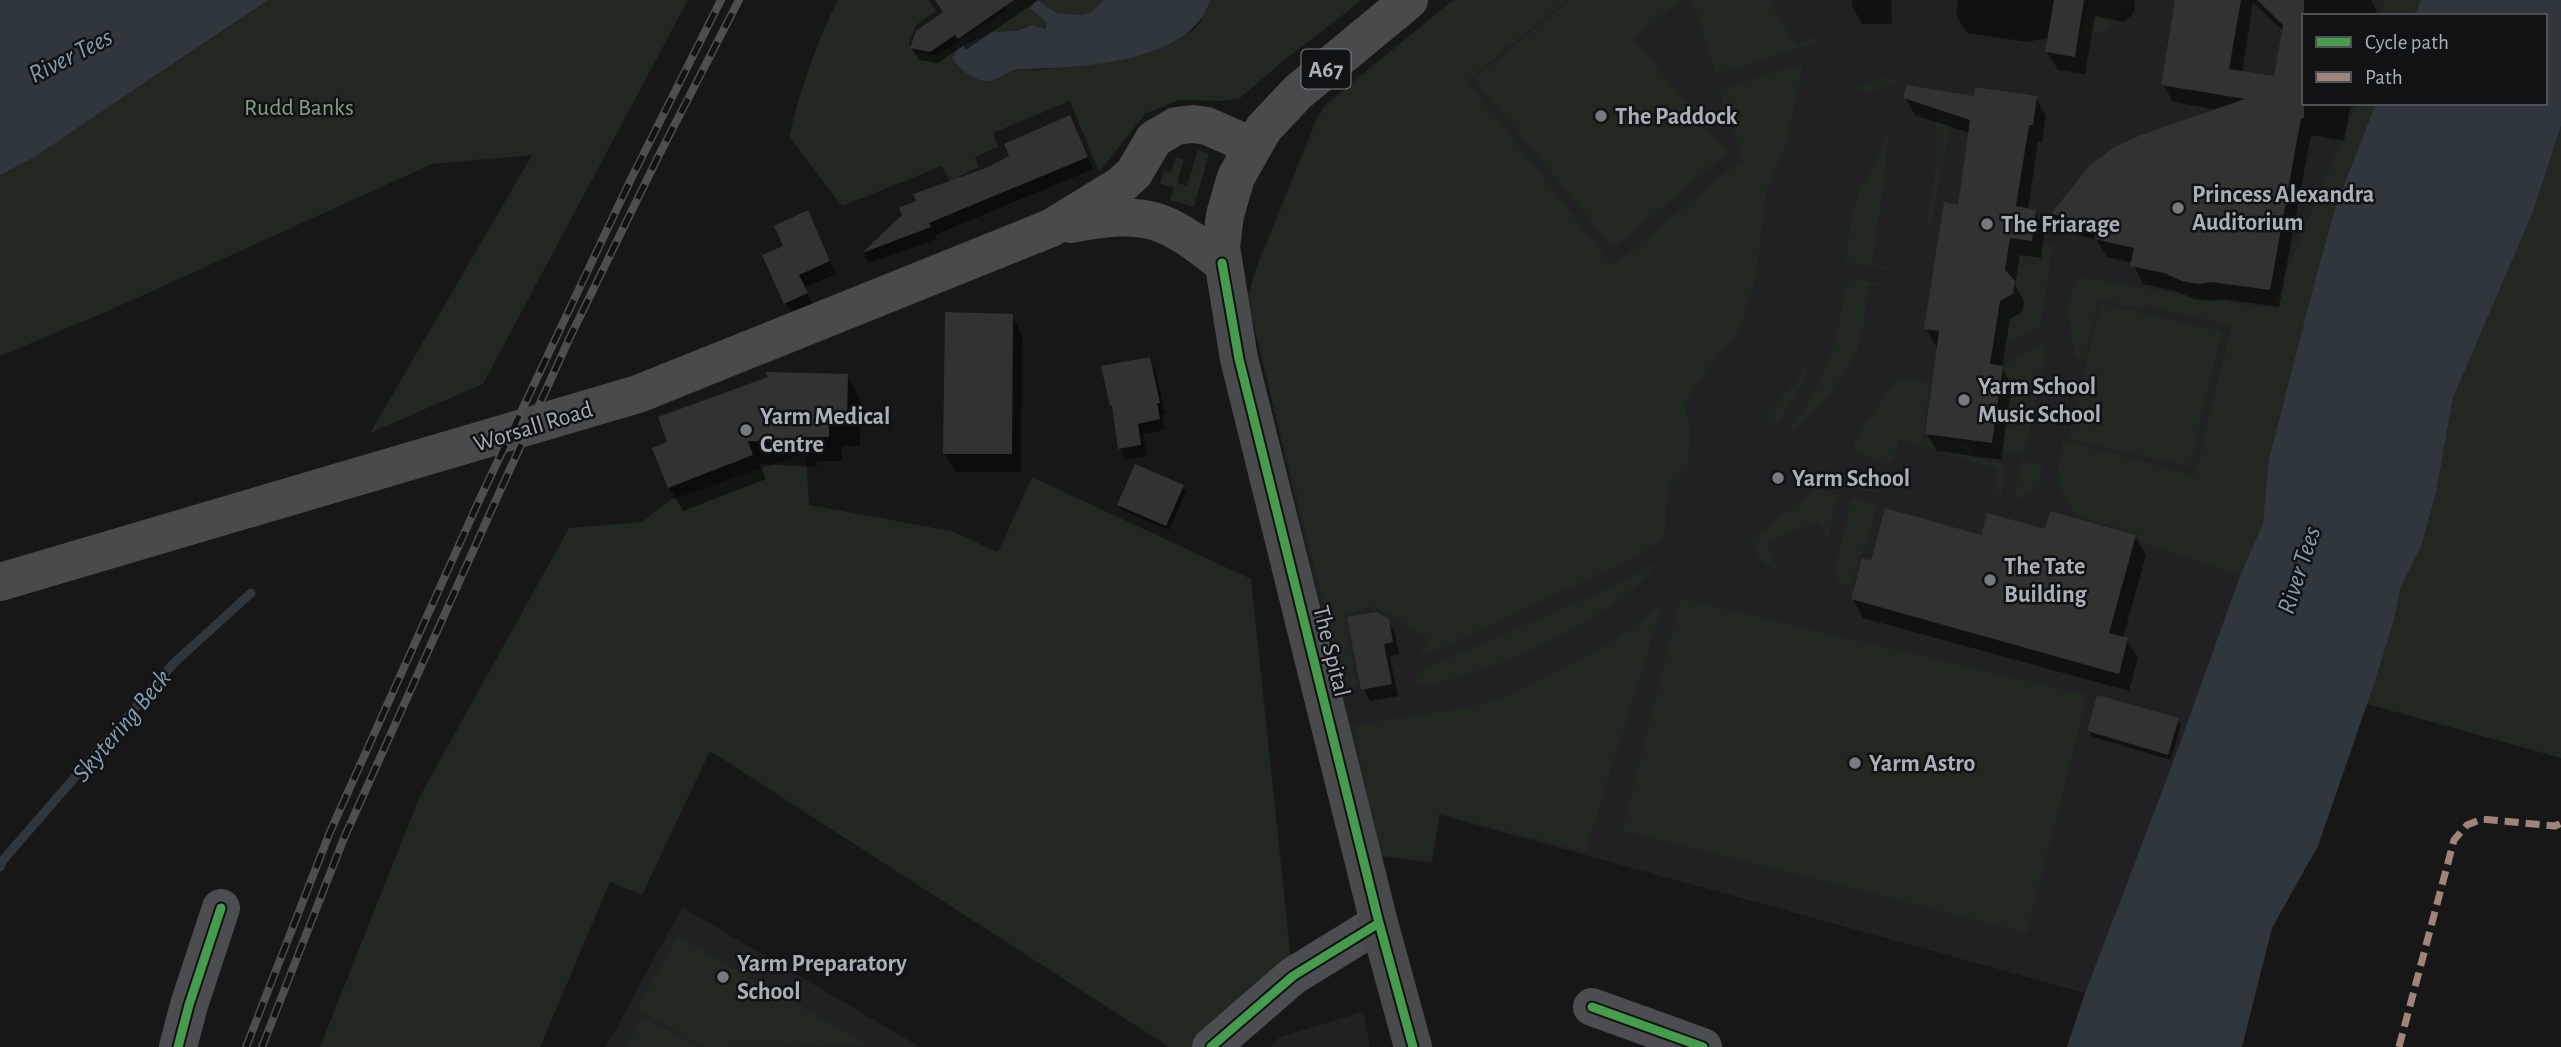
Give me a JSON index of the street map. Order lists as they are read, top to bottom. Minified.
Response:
{"streets":{"main road":["A67","Worsall Road","The Spital"]},"crossings":[["Worsall Road","The Spital"]],"water":["River Tees","Skytering Beck"],"parks":["Rudd Banks"],"places":["The Paddock","Princess Alexandra Auditorium","The Friarage","Yarm School Music School","Yarm Medical Centre","Yarm School","The Tate Building","Yarm Astro","Yarm Preparatory School"],"legend":["Cycle path","Path"]}
